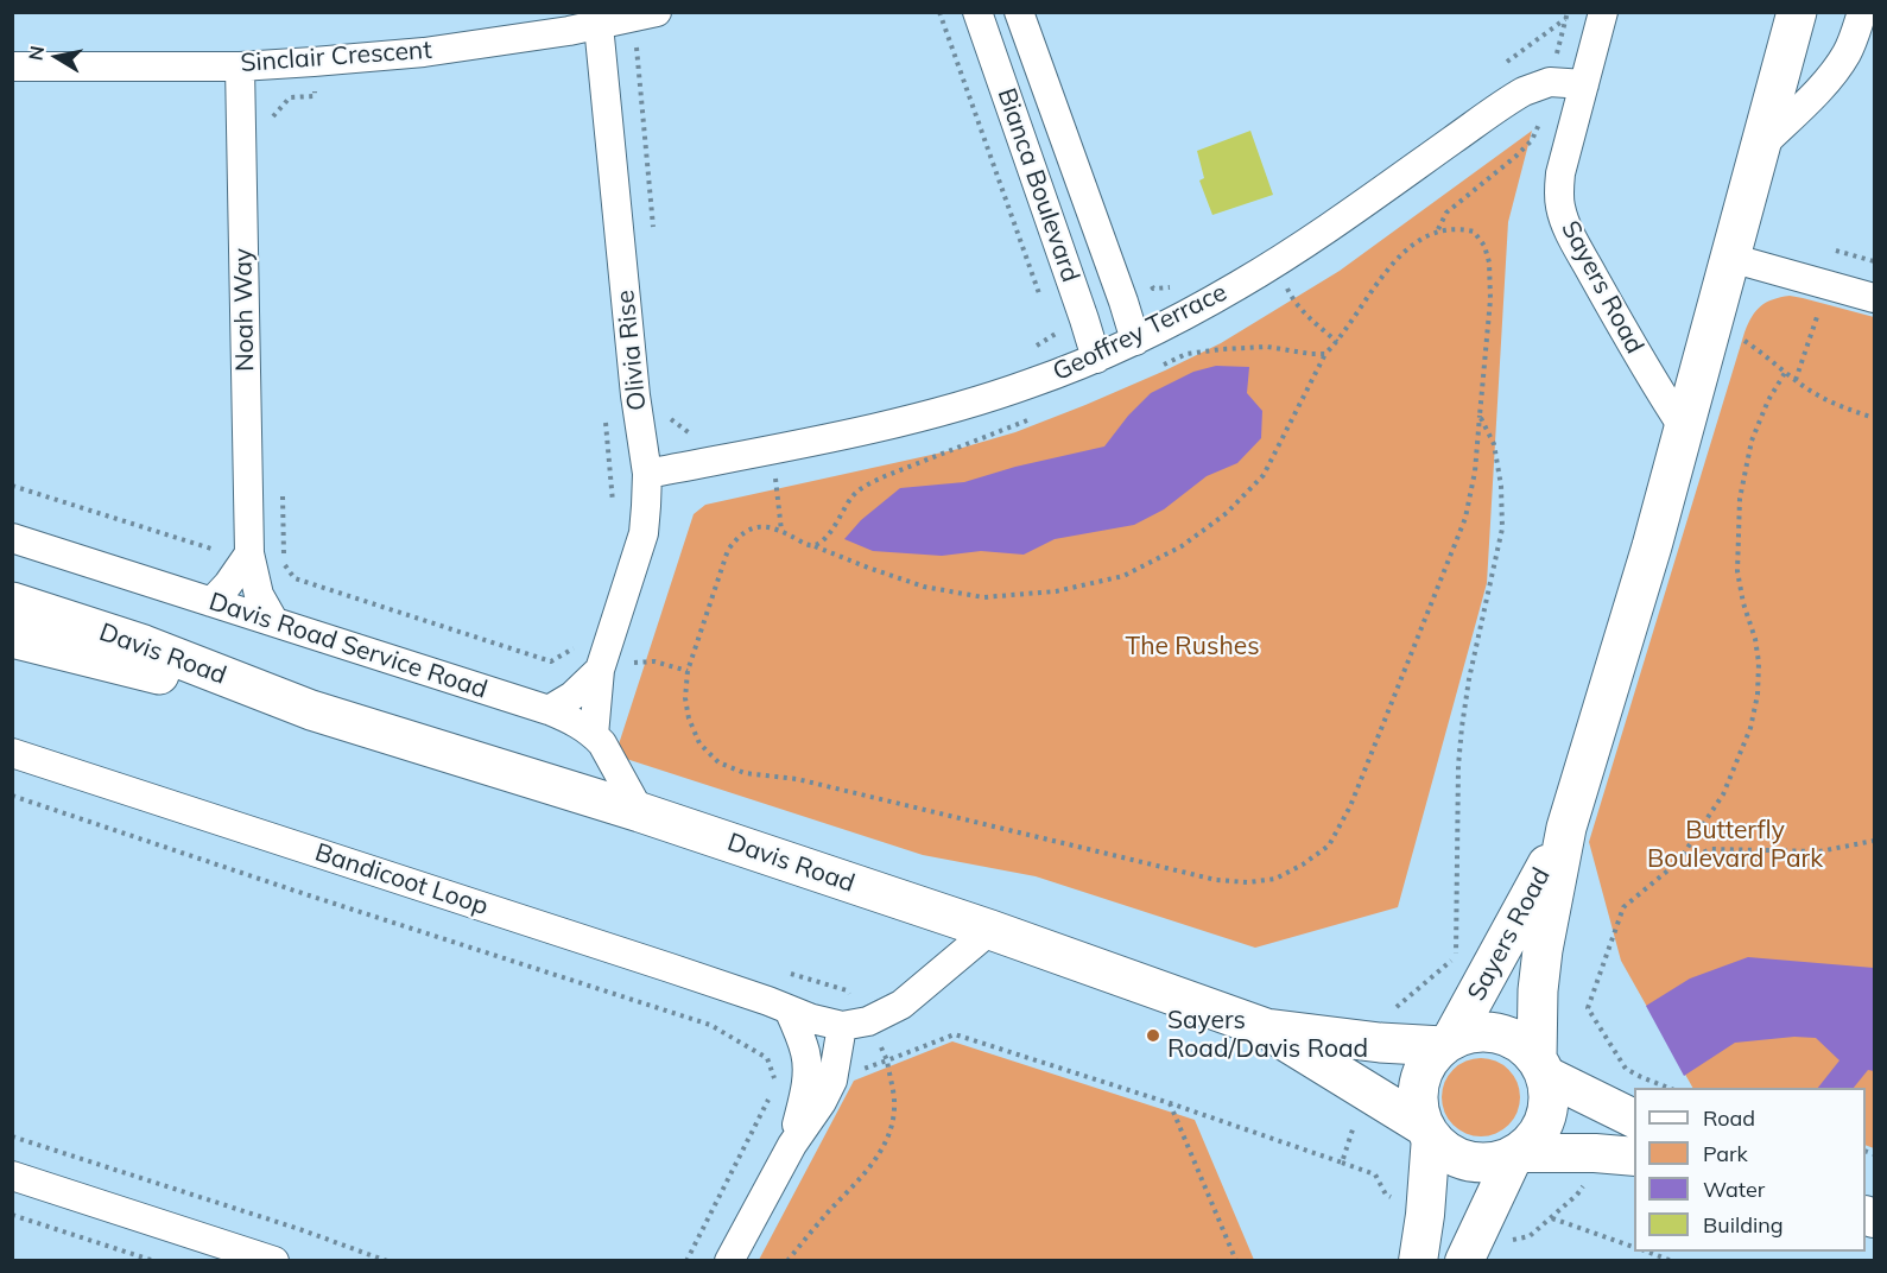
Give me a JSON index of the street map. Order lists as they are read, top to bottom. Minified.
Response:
{"streets":{"main road":["Sayers Road","Davis Road"],"street":["Sinclair Crescent","Bianca Boulevard","Noah Way","Geoffrey Terrace","Olivia Rise","Davis Road Service Road","Bandicoot Loop"]},"crossings":[["Sinclair Crescent","Noah Way"],["Sinclair Crescent","Olivia Rise"],["Bianca Boulevard","Geoffrey Terrace"],["Sayers Road","Geoffrey Terrace"],["Sayers Road","Davis Road"],["Noah Way","Davis Road Service Road"],["Geoffrey Terrace","Olivia Rise"],["Olivia Rise","Davis Road Service Road"],["Davis Road Service Road","Davis Road"]],"parks":["The Rushes","Butterfly Boulevard Park"],"places":["Sayers Road/Davis Road"],"legend":["Road","Park","Water","Building"],"north":"left"}
